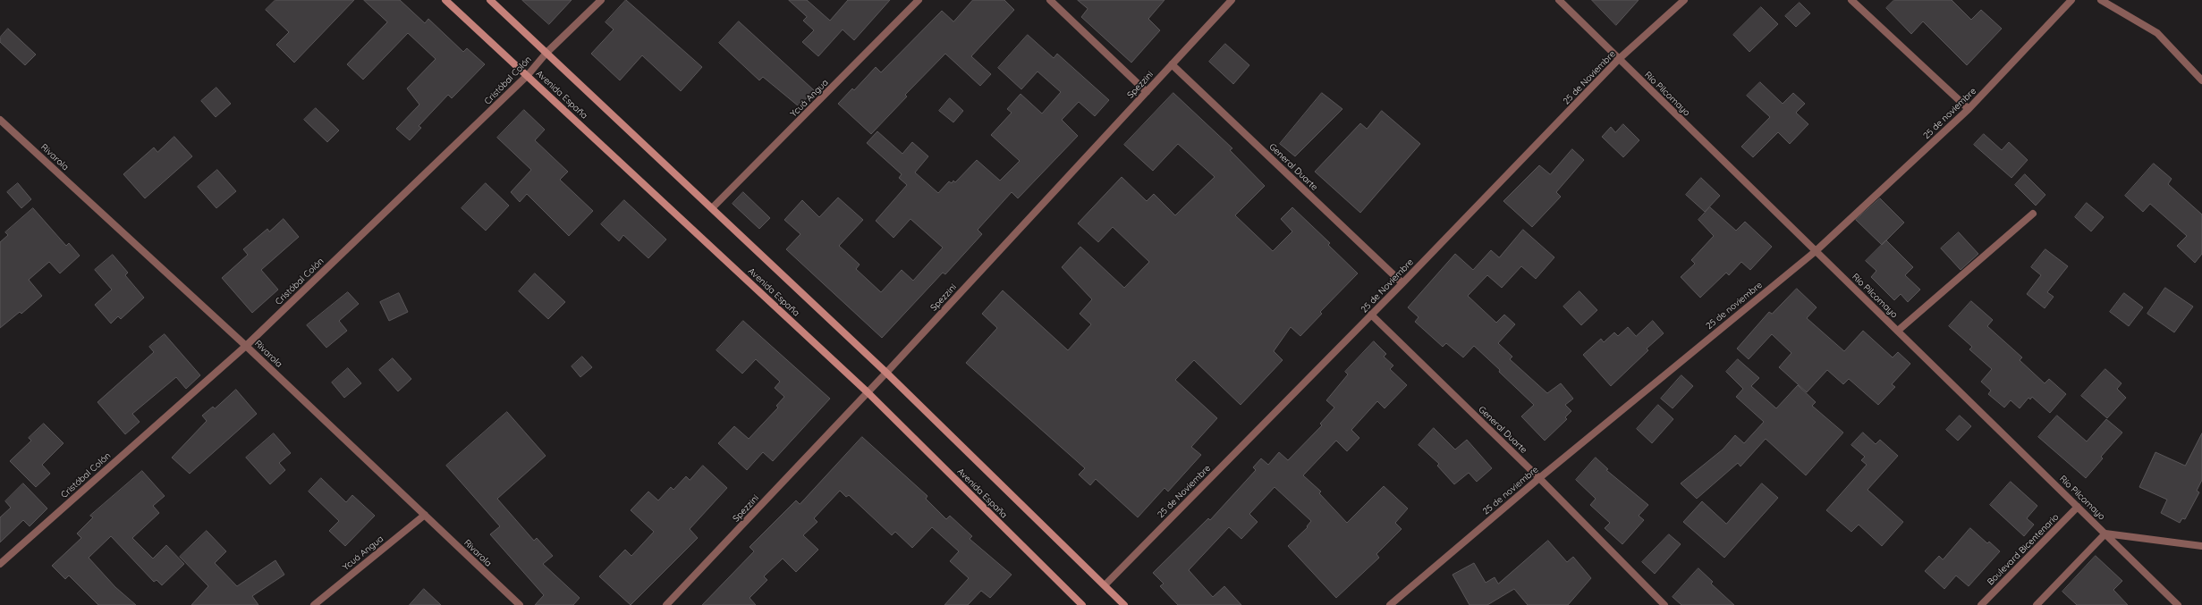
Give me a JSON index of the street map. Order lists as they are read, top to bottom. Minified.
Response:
{"streets":{"street":["25 de Noviembre","Cristóbal Colón","Spezzini","Río Pilcomayo","Avenida España","Ycuá Angua","25 de noviembre","Rivarola","General Duarte","Boulevard Bicentenario"]},"crossings":[["25 de Noviembre","Río Pilcomayo"],["25 de Noviembre","General Duarte"],["Cristóbal Colón","Avenida España"],["Cristóbal Colón","Rivarola"],["Spezzini","Avenida España"],["Spezzini","General Duarte"],["Río Pilcomayo","25 de noviembre"],["Río Pilcomayo","Boulevard Bicentenario"],["Ycuá Angua","Rivarola"],["25 de noviembre","General Duarte"]]}
